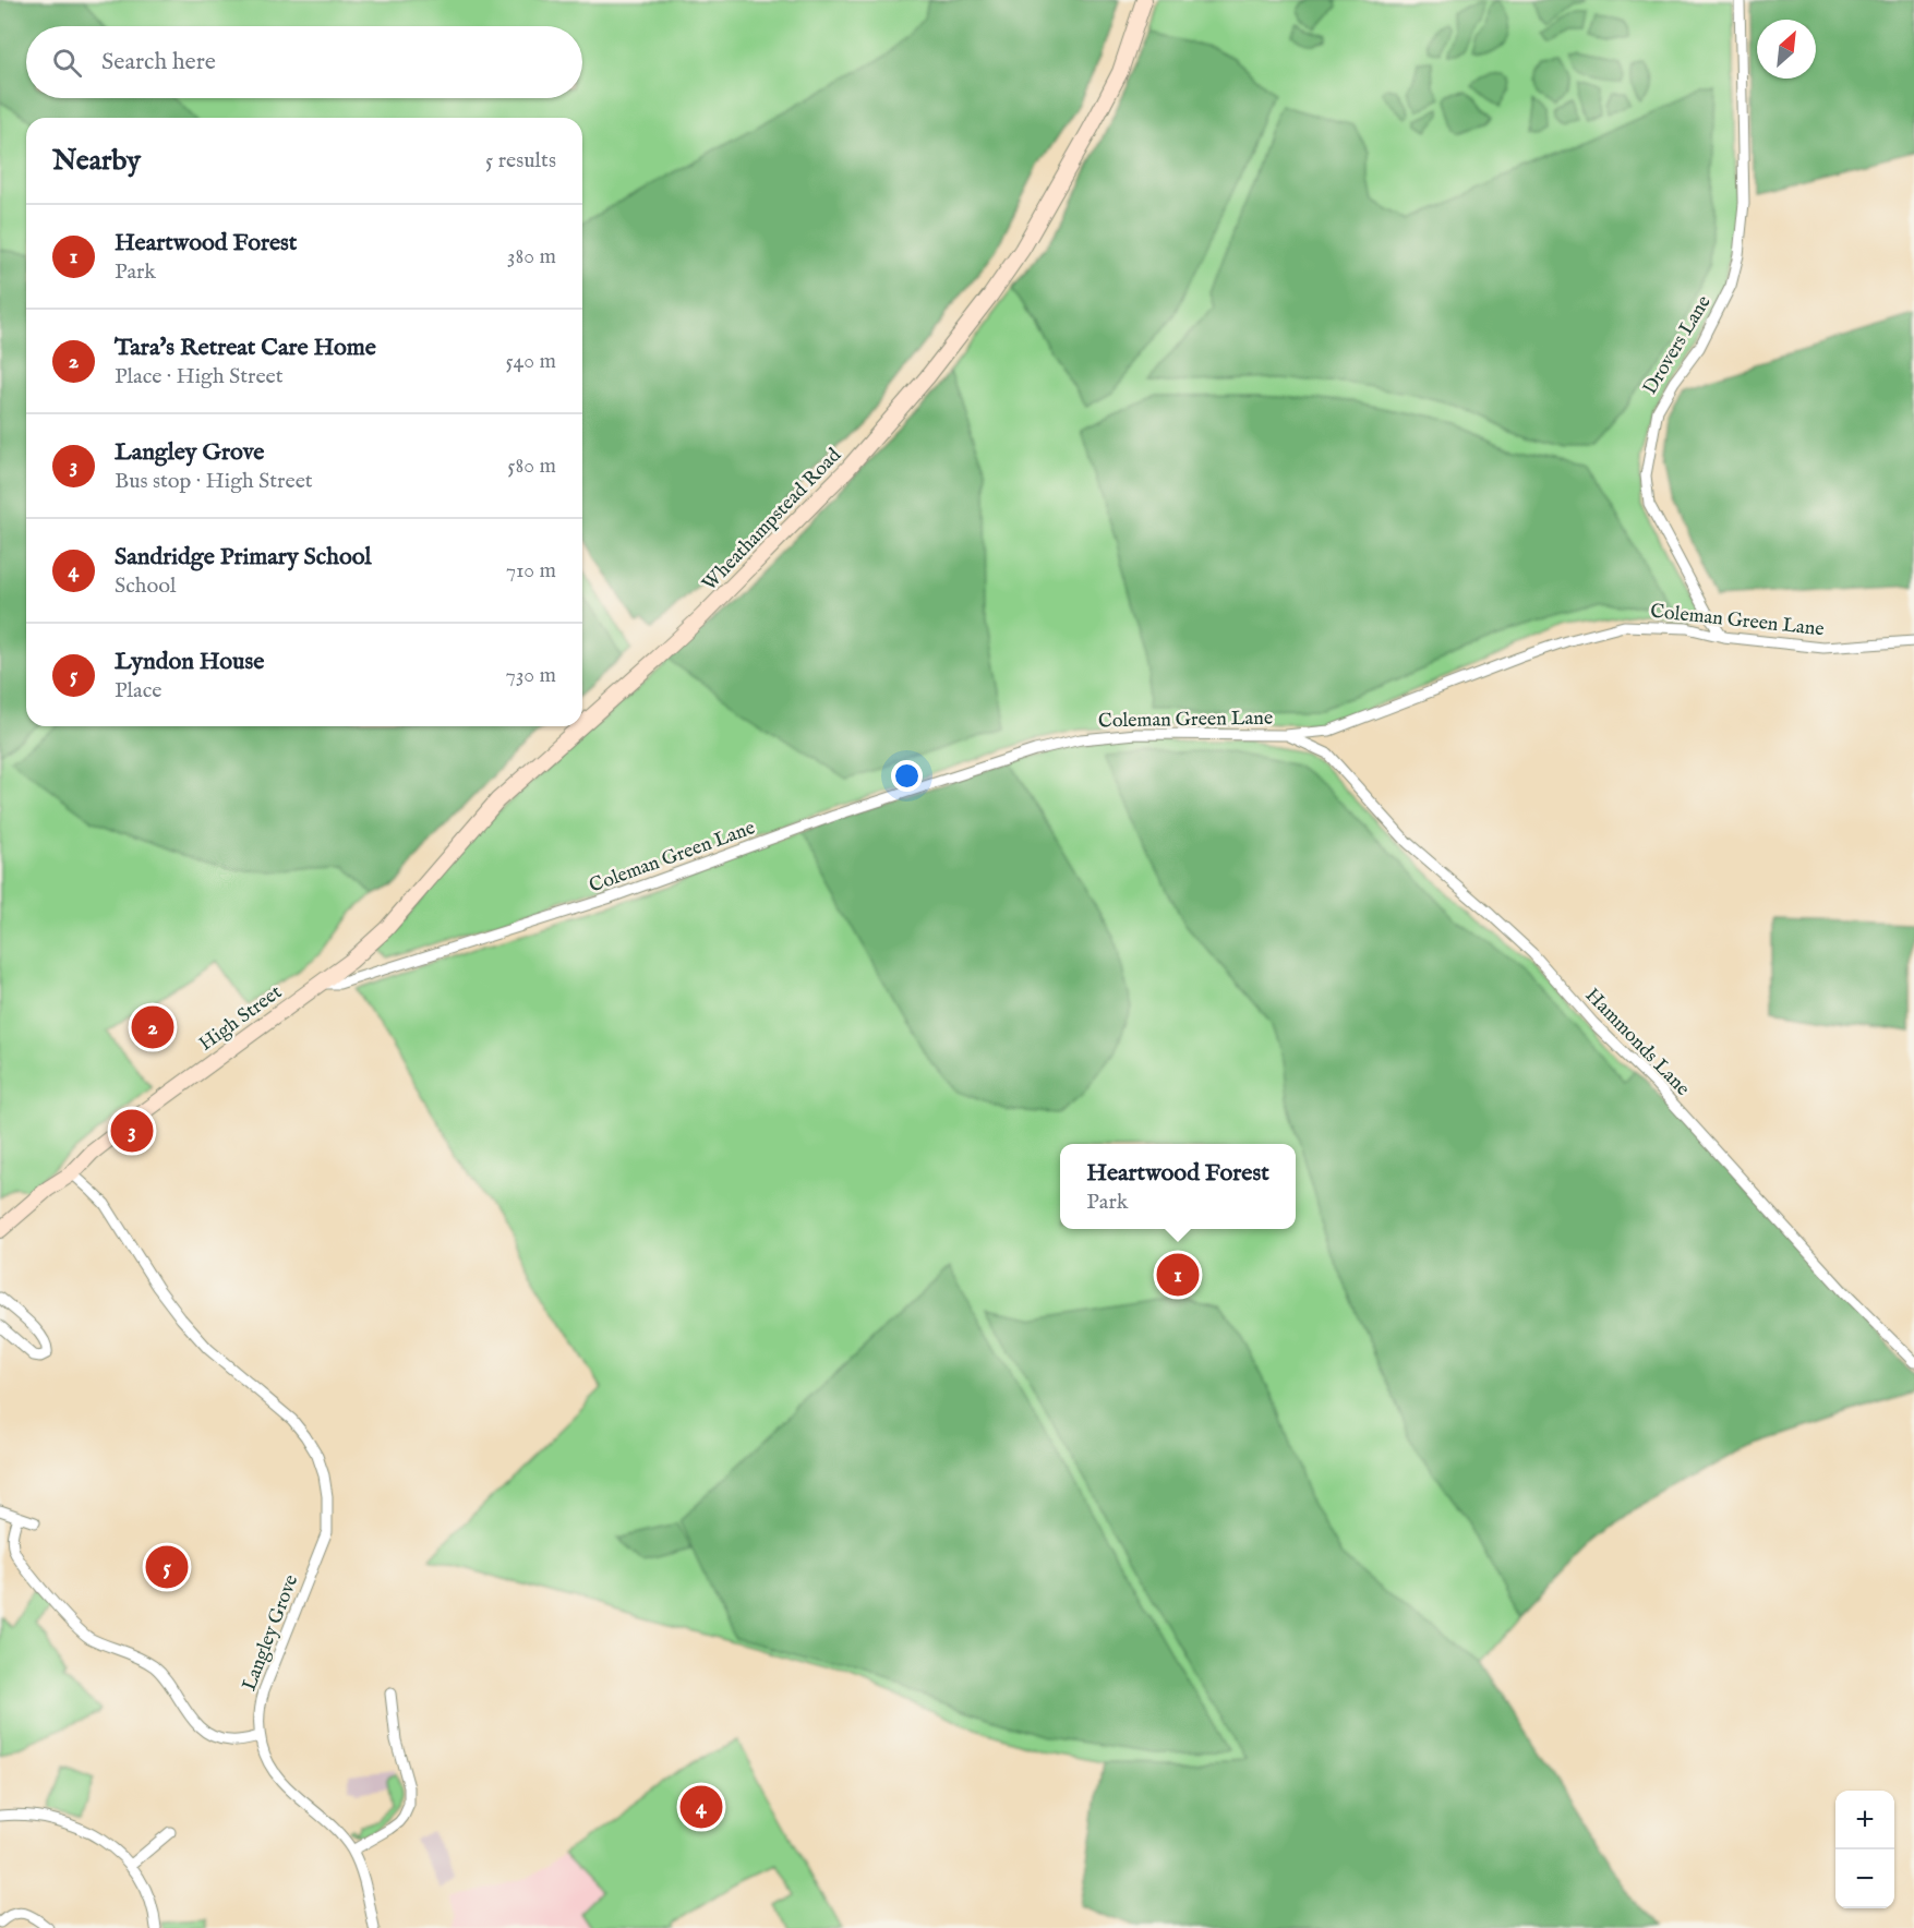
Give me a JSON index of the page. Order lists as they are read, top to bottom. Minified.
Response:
{"streets":{"main road":["Wheathampstead Road","High Street"],"street":["Drovers Lane","Coleman Green Lane","Hammonds Lane","Langley Grove"]},"crossings":[["Drovers Lane","Coleman Green Lane"],["Wheathampstead Road","Coleman Green Lane"],["Wheathampstead Road","High Street"],["Coleman Green Lane","High Street"],["Coleman Green Lane","Hammonds Lane"],["High Street","Langley Grove"]],"north":"top right","page":{"search":"Search here","heading":["Nearby","5 results"],"list":[{"mark":"1","name":"Heartwood Forest","note":"Park","value":"380 m"},{"mark":"2","name":"Tara's Retreat Care Home","note":"Place · High Street","value":"540 m"},{"mark":"3","name":"Langley Grove","note":"Bus stop · High Street","value":"580 m"},{"mark":"4","name":"Sandridge Primary School","note":"School","value":"710 m"},{"mark":"5","name":"Lyndon House","note":"Place","value":"730 m"}],"pins":["2","3","1","5","4"],"popup":["Heartwood Forest","Park"],"map_buttons":["+","−"]}}
